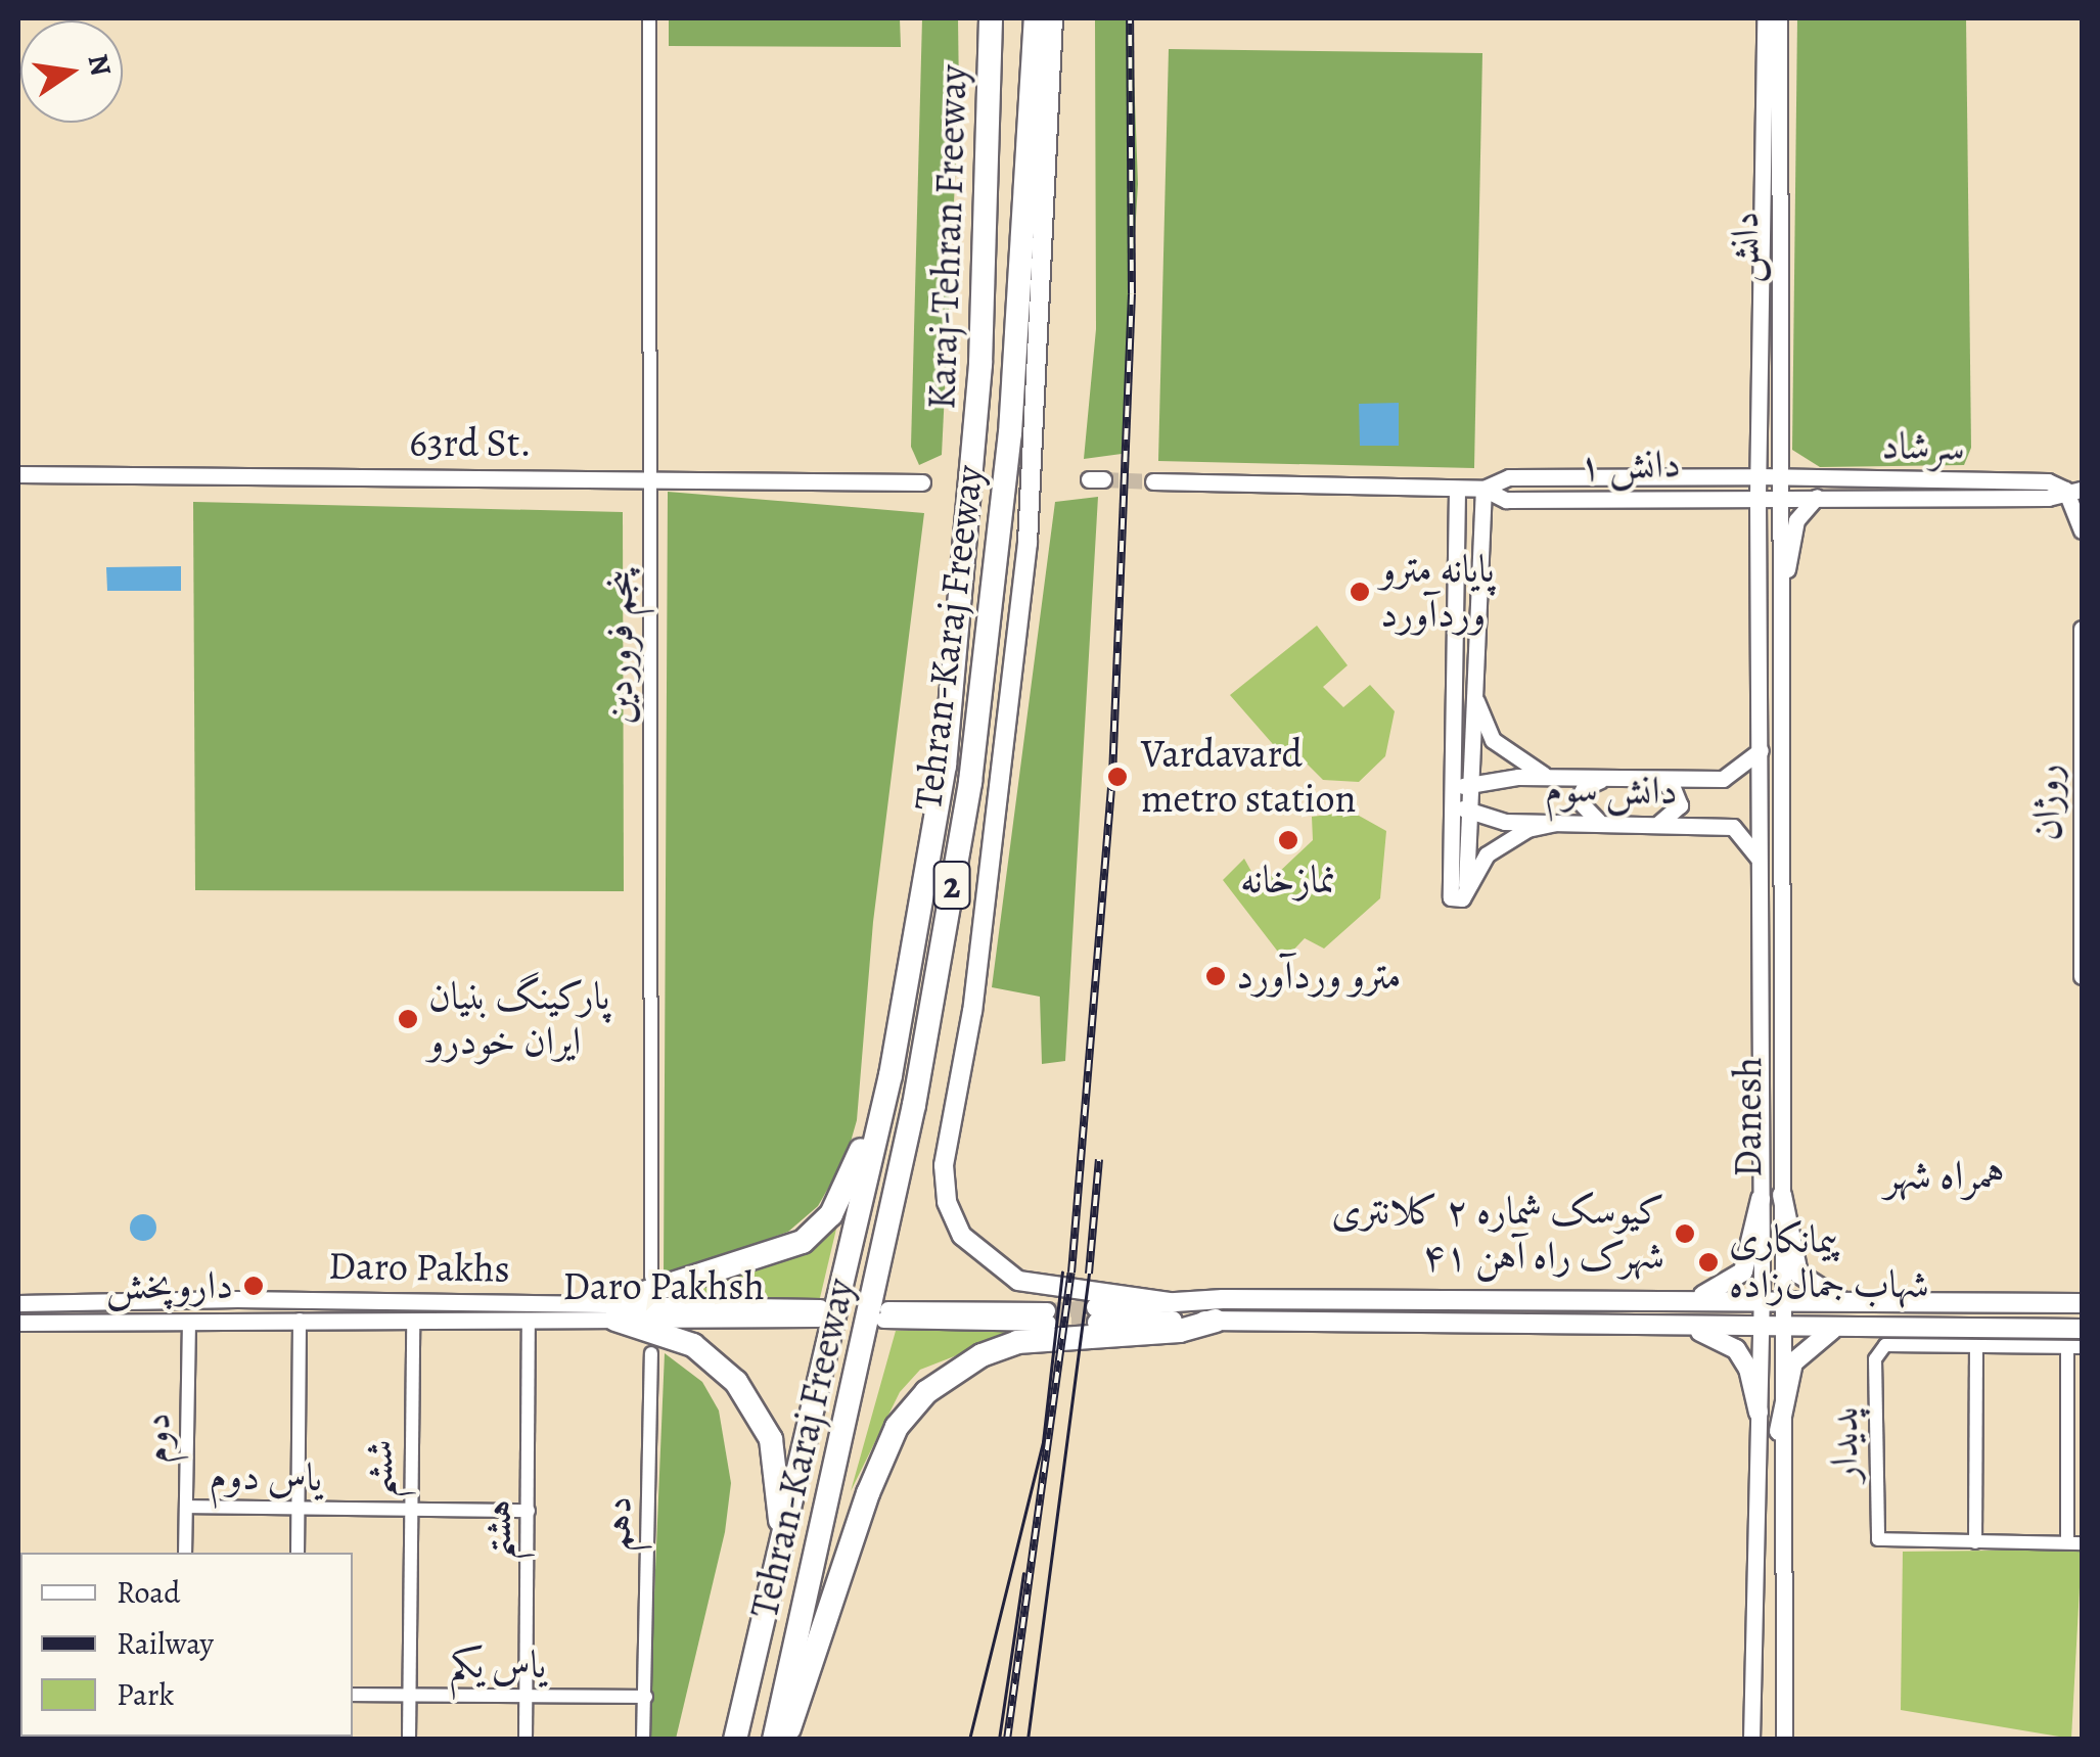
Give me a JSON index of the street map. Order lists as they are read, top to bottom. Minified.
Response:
{"streets":{"highway":["Karaj-Tehran Freeway","Tehran-Karaj Freeway","2"],"street":["دانش","63rd St.","سرشاد","دانش ۱","پنجم فروردین","دانش سوم","روژان","Danesh","Daro Pakhs","Daro Pakhsh","دوم","پدیدار","ششم","یاس دوم","دهم","هشتم","یاس یکم"]},"crossings":[["Karaj-Tehran Freeway","2"],["دانش","سرشاد"],["دانش","دانش ۱"],["دانش","Danesh"],["63rd St.","پنجم فروردین"],["سرشاد","دانش ۱"],["سرشاد","Danesh"],["دانش ۱","Danesh"],["دانش سوم","Danesh"],["Daro Pakhs","Daro Pakhsh"],["Daro Pakhsh","دوم"],["Daro Pakhsh","ششم"],["Daro Pakhsh","هشتم"],["دوم","یاس دوم"],["ششم","یاس دوم"],["ششم","یاس یکم"],["یاس دوم","هشتم"],["دهم","یاس یکم"],["هشتم","یاس یکم"]],"districts":["همراه شهر"],"places":["پایانه مترو وردآورد","Vardavard metro station","نمازخانه","مترو وردآورد","پارکینگ بنیان ایران خودرو","کیوسک شماره ۲ کلانتری ۴۱ شهرک راه آهن","پیمانکاری شهاب جمال‌زاده","داروپخش"],"legend":["Road","Railway","Park"],"north":"right"}
